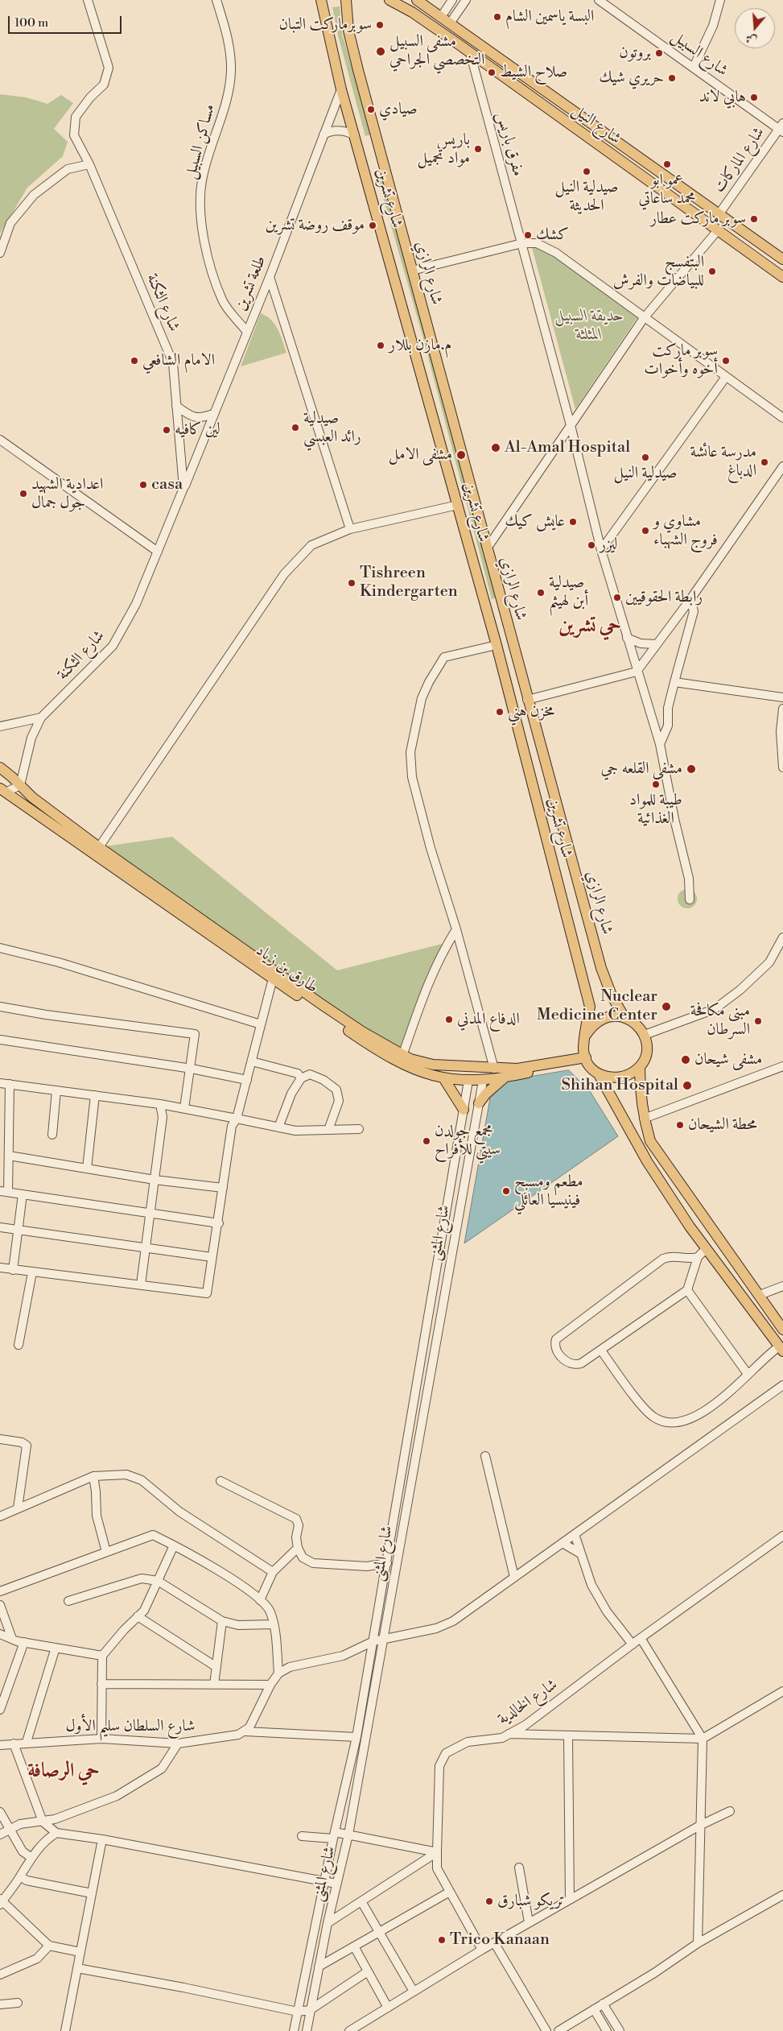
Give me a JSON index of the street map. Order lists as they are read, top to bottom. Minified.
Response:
{"streets":{"main road":["شارع النيل","شارع تشرين","شارع الرازي","طارق بن زياد"],"street":["شارع السبيل","مساكن السبيل","مفرق باريس","شارع الماركات","طلعة تشرين","شارع الثكنة","شارع المثنى","شارع الخالدية","شارع السلطان سليم الأول"]},"crossings":[["شارع السبيل","شارع الماركات"],["شارع النيل","مفرق باريس"],["شارع النيل","شارع الماركات"],["مساكن السبيل","طلعة تشرين"],["شارع تشرين","شارع الرازي"],["شارع تشرين","طلعة تشرين"],["شارع تشرين","طارق بن زياد"],["شارع الرازي","طارق بن زياد"],["طلعة تشرين","شارع الثكنة"],["طارق بن زياد","شارع المثنى"],["شارع المثنى","شارع السلطان سليم الأول"]],"districts":["حي تشرين","حي الرصافة"],"parks":["حديقة السبيل المثلثة"],"places":["البسة ياسمين الشام","سوبرماركت التبان","مشفى السبيل التخصصي الجراحي","بروتون","صلاح الشيط","حريري شيك","هابي لاند","صيادي","باريس مواد تجميل","عمو ابو محمد ساعاتي","صيدلية النيل الحديثة","سوبر ماركت عطار","موقف روضة تشرين","كشك","البتفسج للبياضات والفرش","م.مازن بللار","الامام الشافعي","سوبر ماركت أخوه وأخوات","صيدلية رائد العبسي","لين كافيه","Al-Amal Hospital","مشفى الامل","صيدلية النيل","مدرسة عائشة الدباغ","casa","اعدادية الشهيد جول جمال","عايش كيك","مشاوي و فروج الشهباء","ليزر","Tishreen Kindergarten","صيدلية أبن لهيثم","رابطة الحقوقيين","مخزن هني","مشفى القلعه جي","طيبة للمواد الغذائية","Nuclear Medicine Center","الدفاع المدني","مبنى مكافحة السرطان","مشفى شيحان","Shihan Hospital","محطة الشيحان","مجمع جولدن سيتي للأفراح","مطعم ومسبح فينيسيا العائلي","تريكو شبارق","Trico Kanaan"],"scale_bar":"100 m","north":"bottom"}
